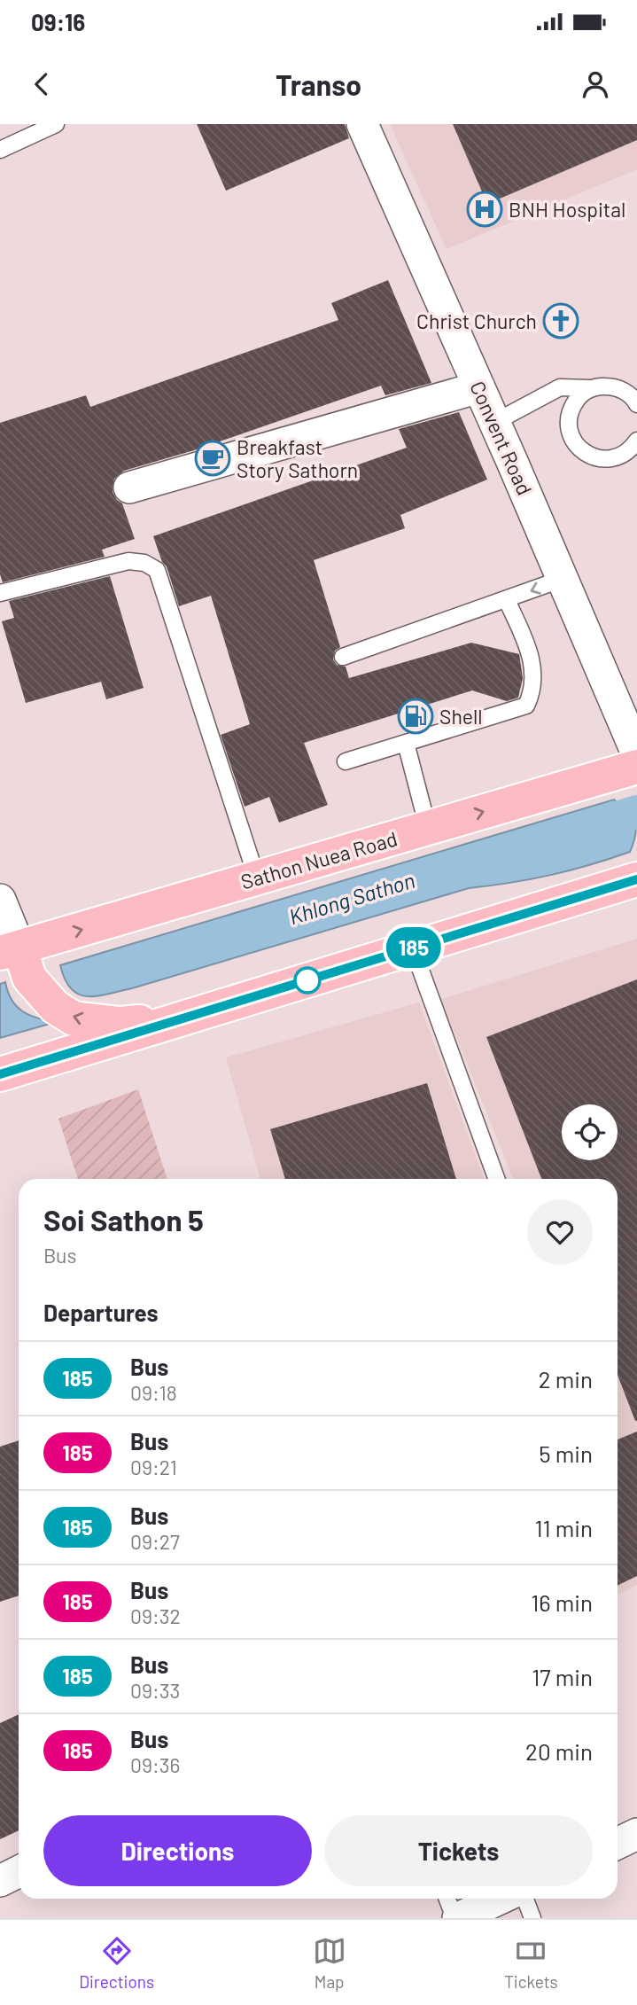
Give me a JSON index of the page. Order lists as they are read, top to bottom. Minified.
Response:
{"streets":{"main road":["Sathon Nuea Road"],"street":["Convent Road"]},"water":["Khlong Sathon"],"places":{"hospital":["BNH Hospital"],"church":["Christ Church"],"cafe":["Breakfast Story Sathorn"],"fuel station":["Shell"]},"lines":["bus line 185"],"page":{"status":"09:16","header":"Transo","on_map":"185","heading":[["Soi Sathon 5","Bus"],"Departures"],"list":[{"mark":"185","name":"Bus","note":"09:18","value":"2 min"},{"mark":"185","name":"Bus","note":"09:21","value":"5 min"},{"mark":"185","name":"Bus","note":"09:27","value":"11 min"},{"mark":"185","name":"Bus","note":"09:32","value":"16 min"},{"mark":"185","name":"Bus","note":"09:33","value":"17 min"},{"mark":"185","name":"Bus","note":"09:36","value":"20 min"}],"buttons":["Directions","Tickets"],"tabs":["Directions","Map","Tickets"]}}
